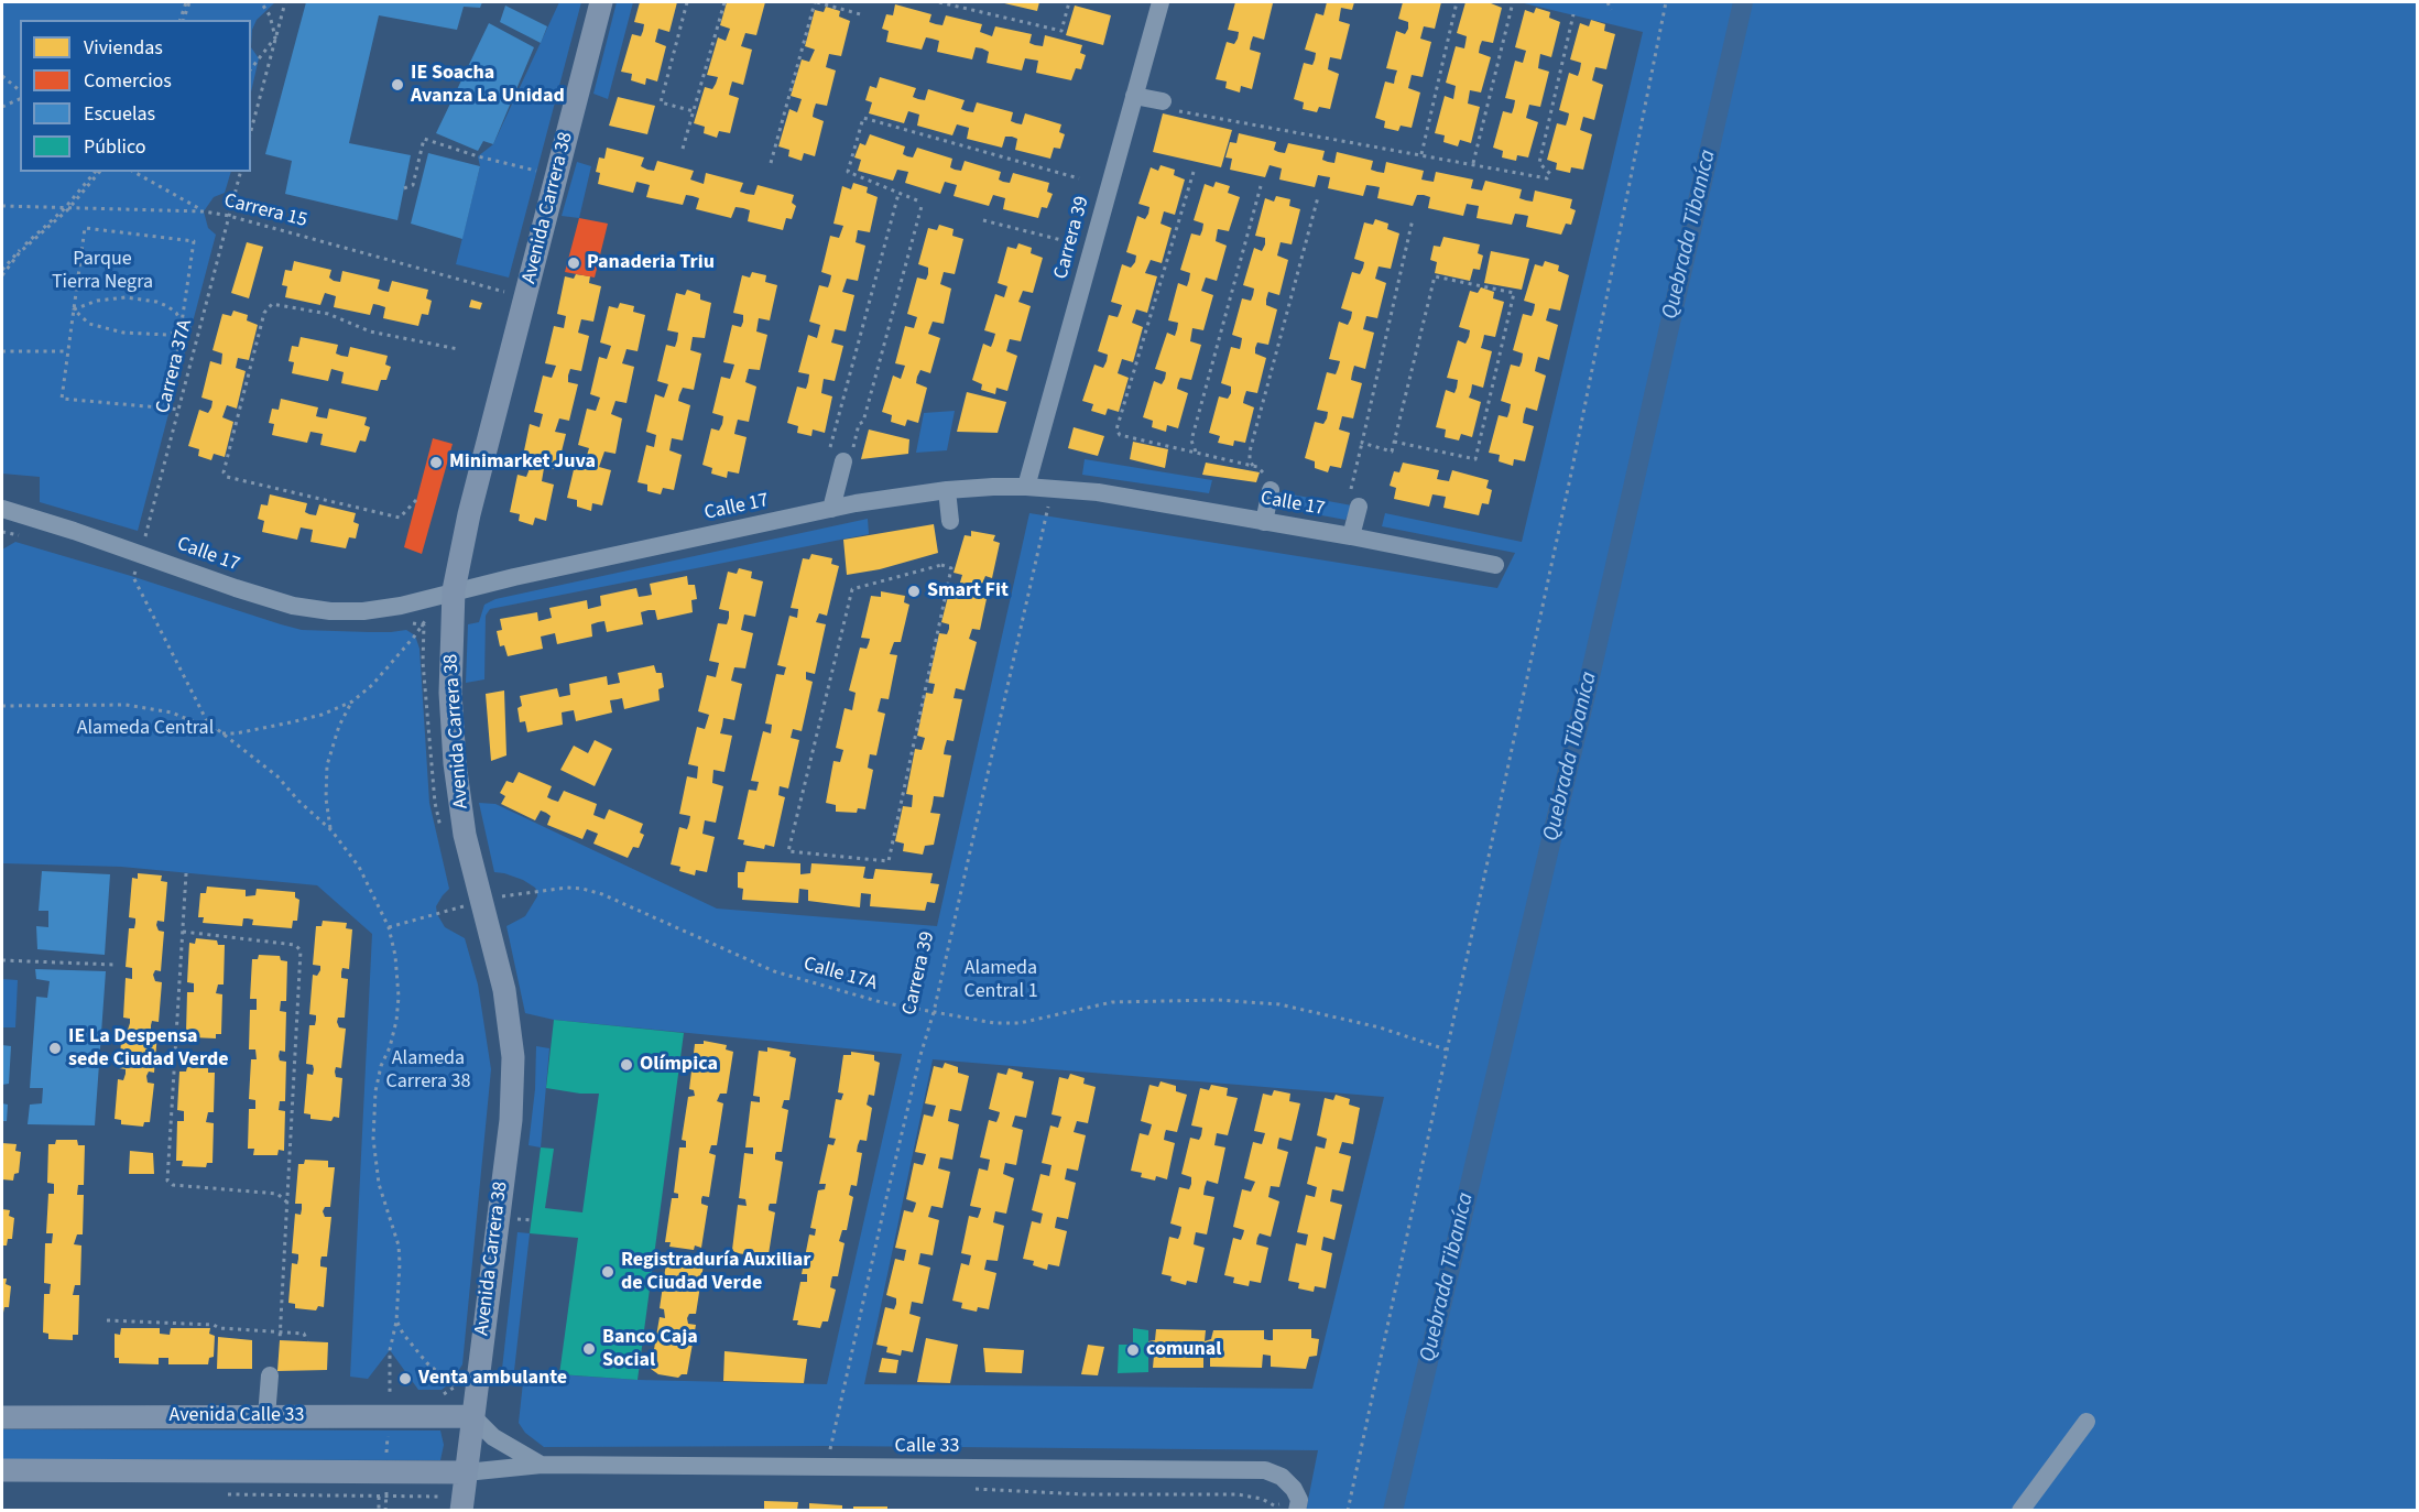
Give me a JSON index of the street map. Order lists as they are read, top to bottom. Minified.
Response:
{"streets":{"main road":["Avenida Carrera 38","Avenida Calle 33"],"street":["Carrera 39","Calle 17","Calle 33"],"path":["Carrera 15","Carrera 37A","Calle 17A"]},"crossings":[["Avenida Carrera 38","Calle 17"],["Avenida Carrera 38","Calle 17A"],["Avenida Carrera 38","Avenida Calle 33"],["Avenida Carrera 38","Calle 33"],["Carrera 15","Carrera 37A"],["Carrera 39","Calle 17"],["Carrera 39","Calle 17A"],["Carrera 39","Calle 33"],["Carrera 37A","Calle 17"],["Avenida Calle 33","Calle 33"]],"water":["Quebrada Tibaníca"],"parks":["Parque Tierra Negra","Alameda Central","Alameda Central 1","Alameda Carrera 38"],"places":["IE Soacha Avanza La Unidad","Panaderia Triu","Minimarket Juva","Smart Fit","IE La Despensa sede Ciudad Verde","Olímpica","Registraduría Auxiliar de Ciudad Verde","Banco Caja Social","comunal","Venta ambulante"],"legend":["Viviendas","Comercios","Escuelas","Público"]}
